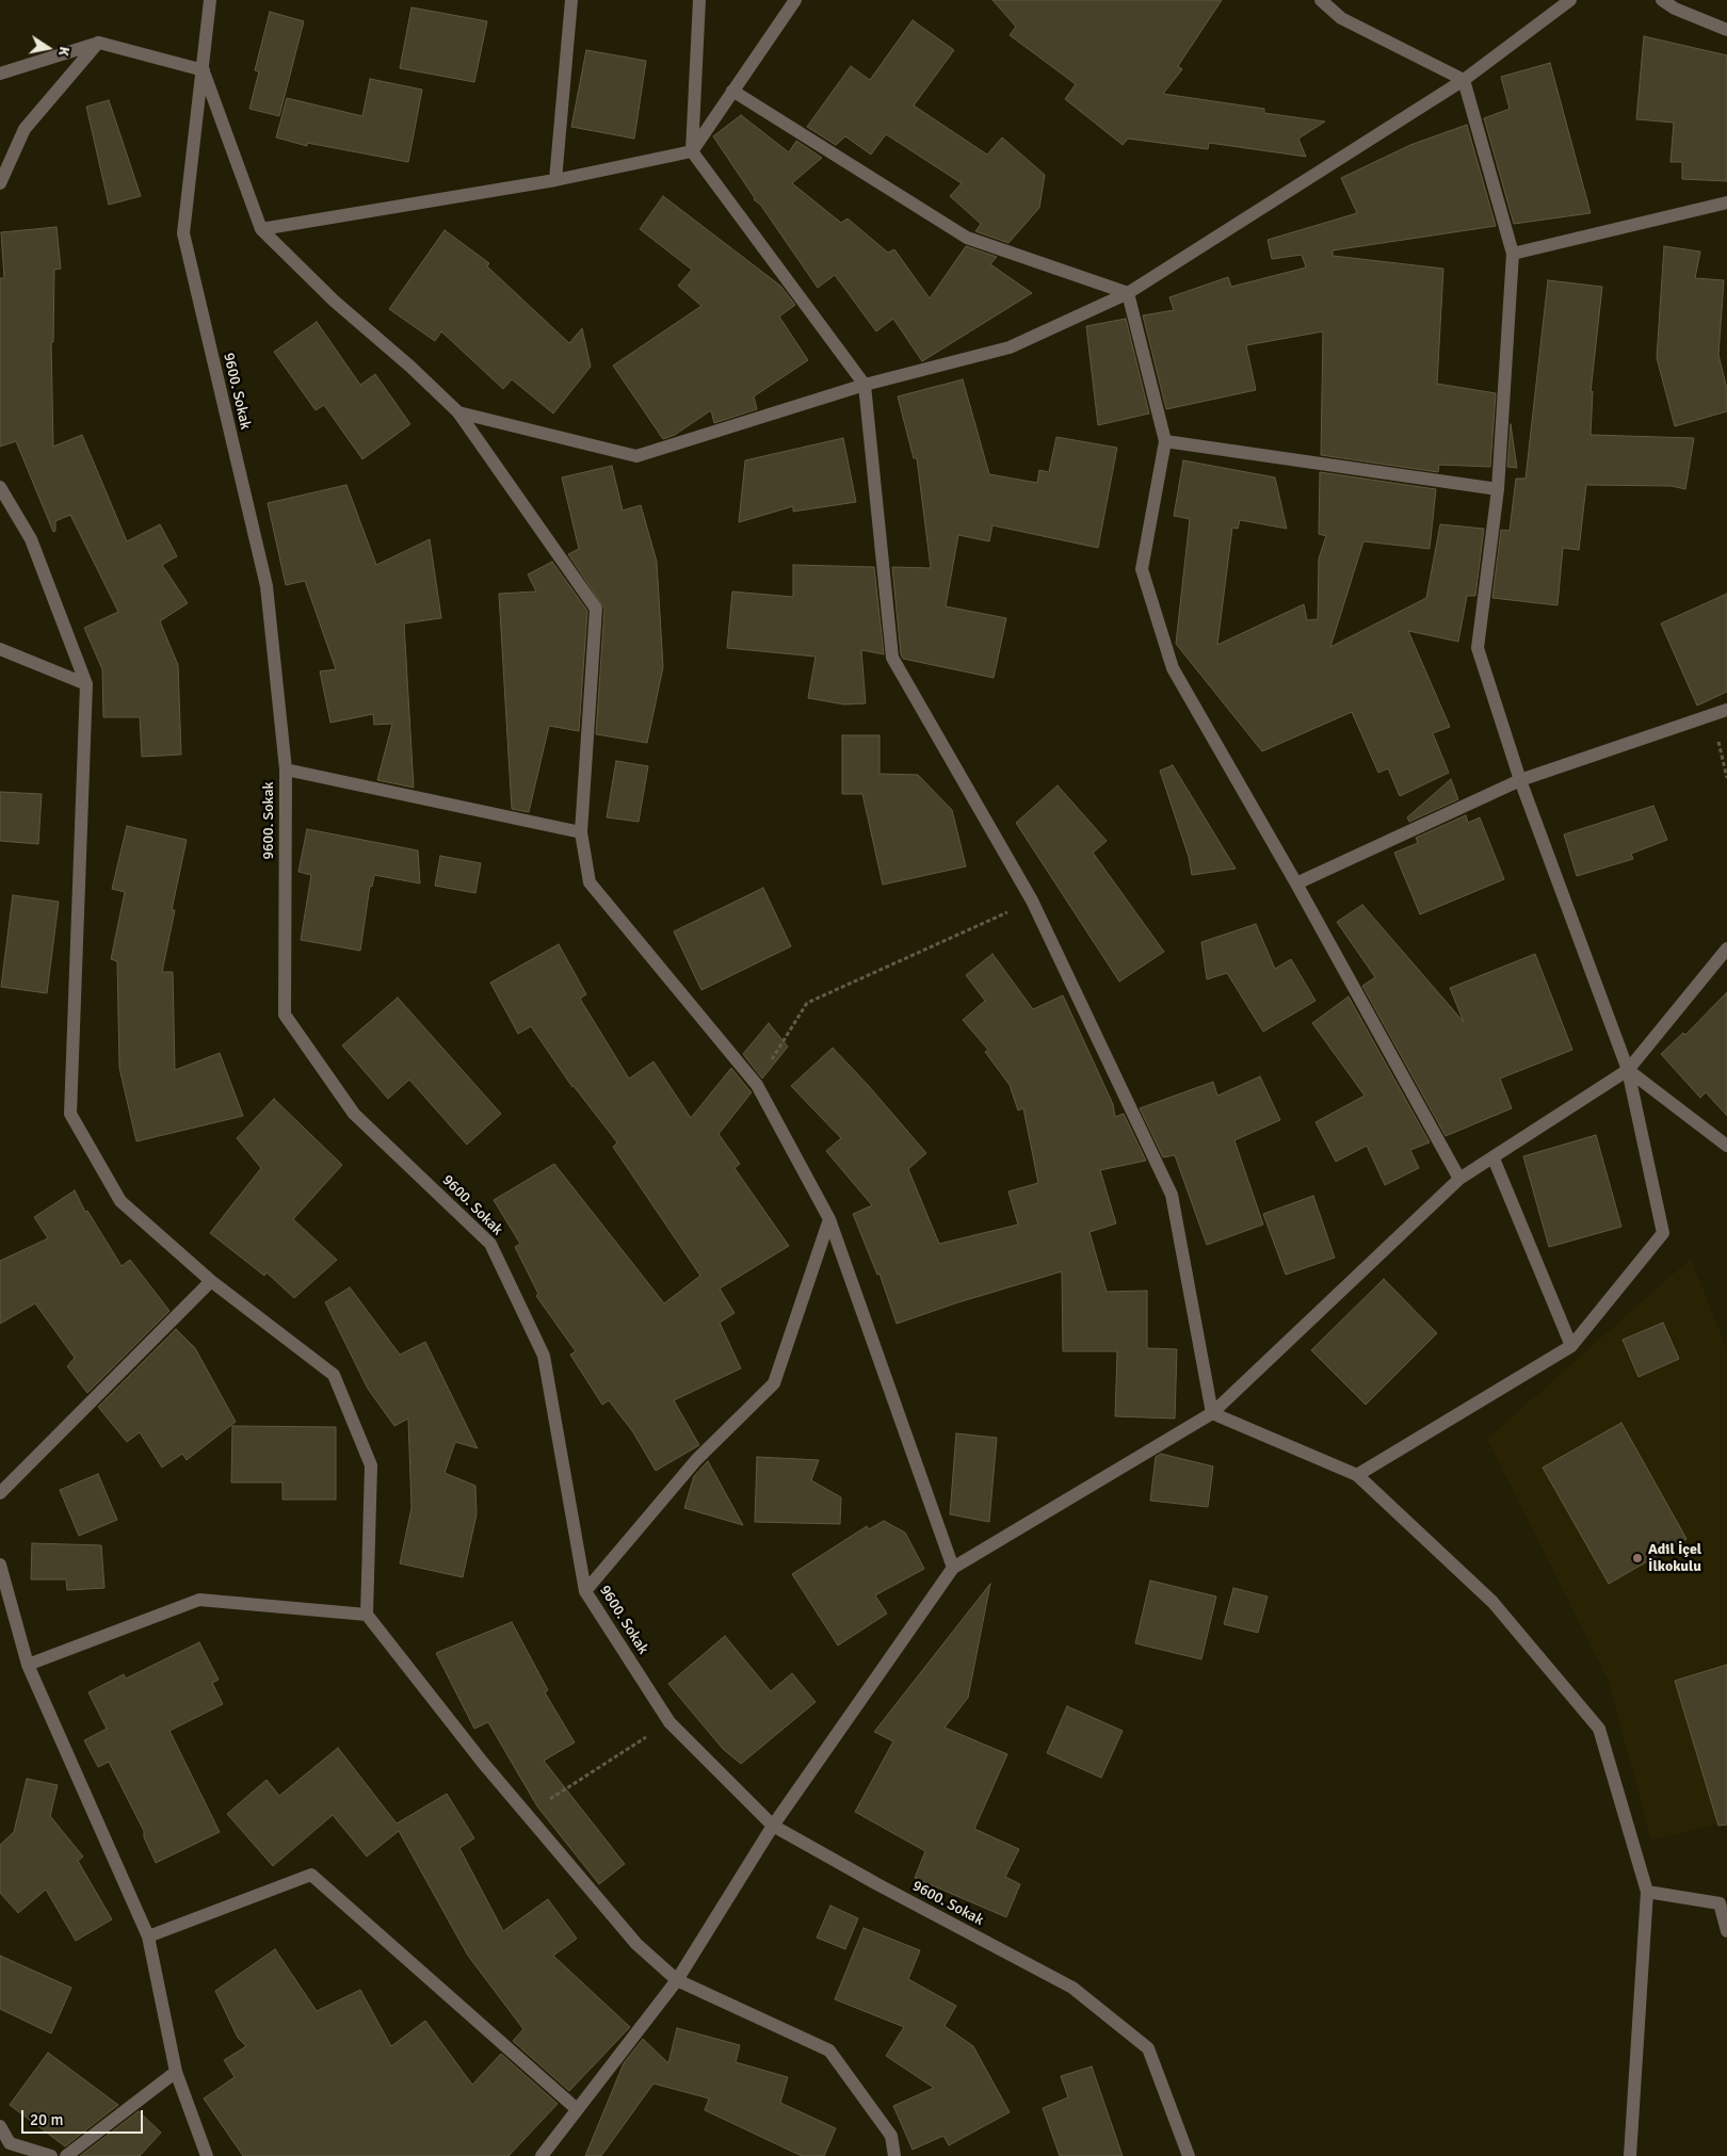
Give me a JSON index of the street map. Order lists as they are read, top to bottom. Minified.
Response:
{"streets":{"street":["9600. Sokak"]},"places":["Adil İçel İlkokulu"],"scale_bar":"20 m","north":"right"}
